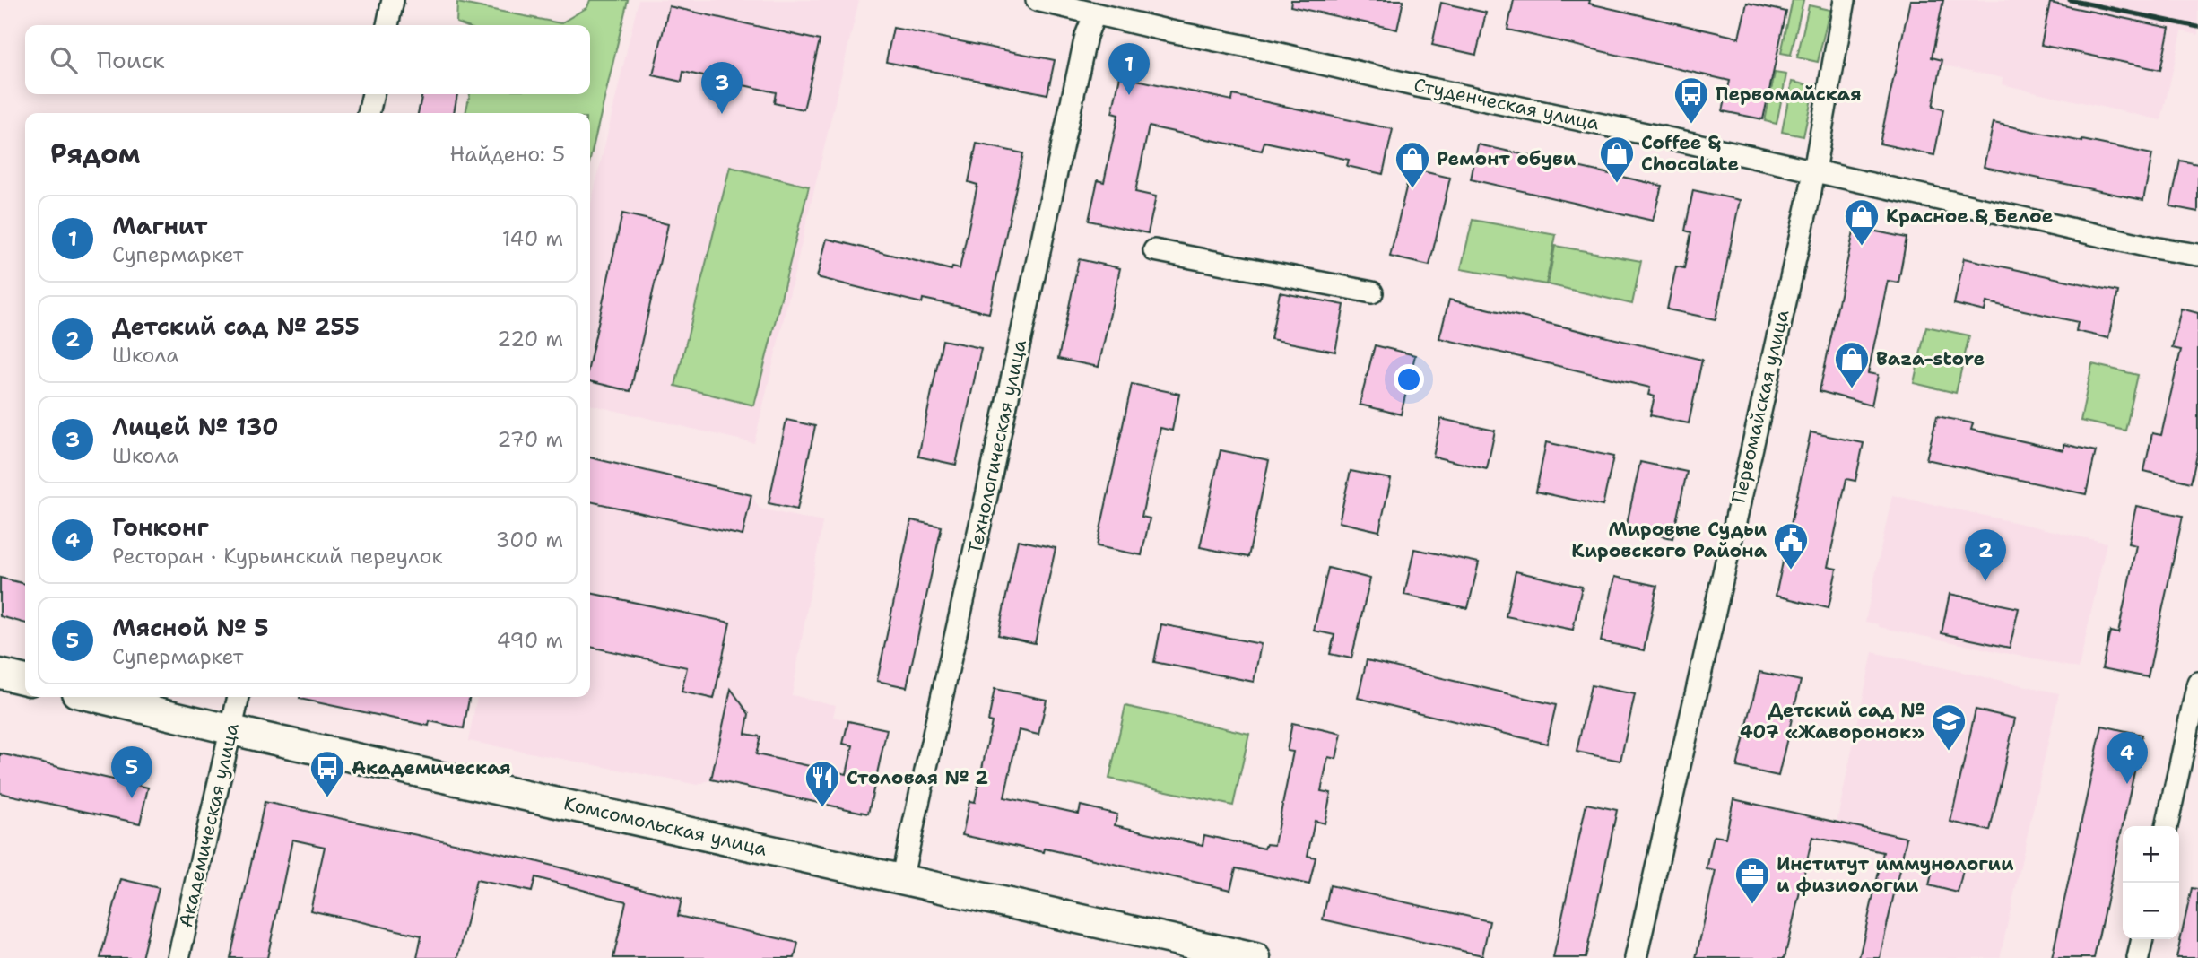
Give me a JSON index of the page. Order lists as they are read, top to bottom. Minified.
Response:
{"streets":{"main road":["Комсомольская улица"],"street":["Студенческая улица","Первомайская улица","Технологическая улица","Академическая улица"]},"crossings":[["Студенческая улица","Первомайская улица"],["Студенческая улица","Технологическая улица"],["Технологическая улица","Комсомольская улица"],["Академическая улица","Комсомольская улица"]],"places":{"bus stop":["Первомайская","Академическая"],"shop":["Coffee & Chocolate","Ремонт обуви","Красное & Белое","Baza-store"],"public building":["Мировые Судьи Кировского Района"],"school or university":["Детский сад № 407 «Жаворонок»"],"restaurant":["Столовая № 2"],"office":["Институт иммунологии и физиологии"]},"page":{"search":"Поиск","pins":["1","3","2","4","5"],"heading":["Рядом","Найдено: 5"],"list":[{"mark":"1","name":"Магнит","note":"Супермаркет","value":"140 m"},{"mark":"2","name":"Детский сад № 255","note":"Школа","value":"220 m"},{"mark":"3","name":"Лицей № 130","note":"Школа","value":"270 m"},{"mark":"4","name":"Гонконг","note":"Ресторан · Курьинский переулок","value":"300 m"},{"mark":"5","name":"Мясной № 5","note":"Супермаркет","value":"490 m"}],"map_buttons":["+","−"]}}
